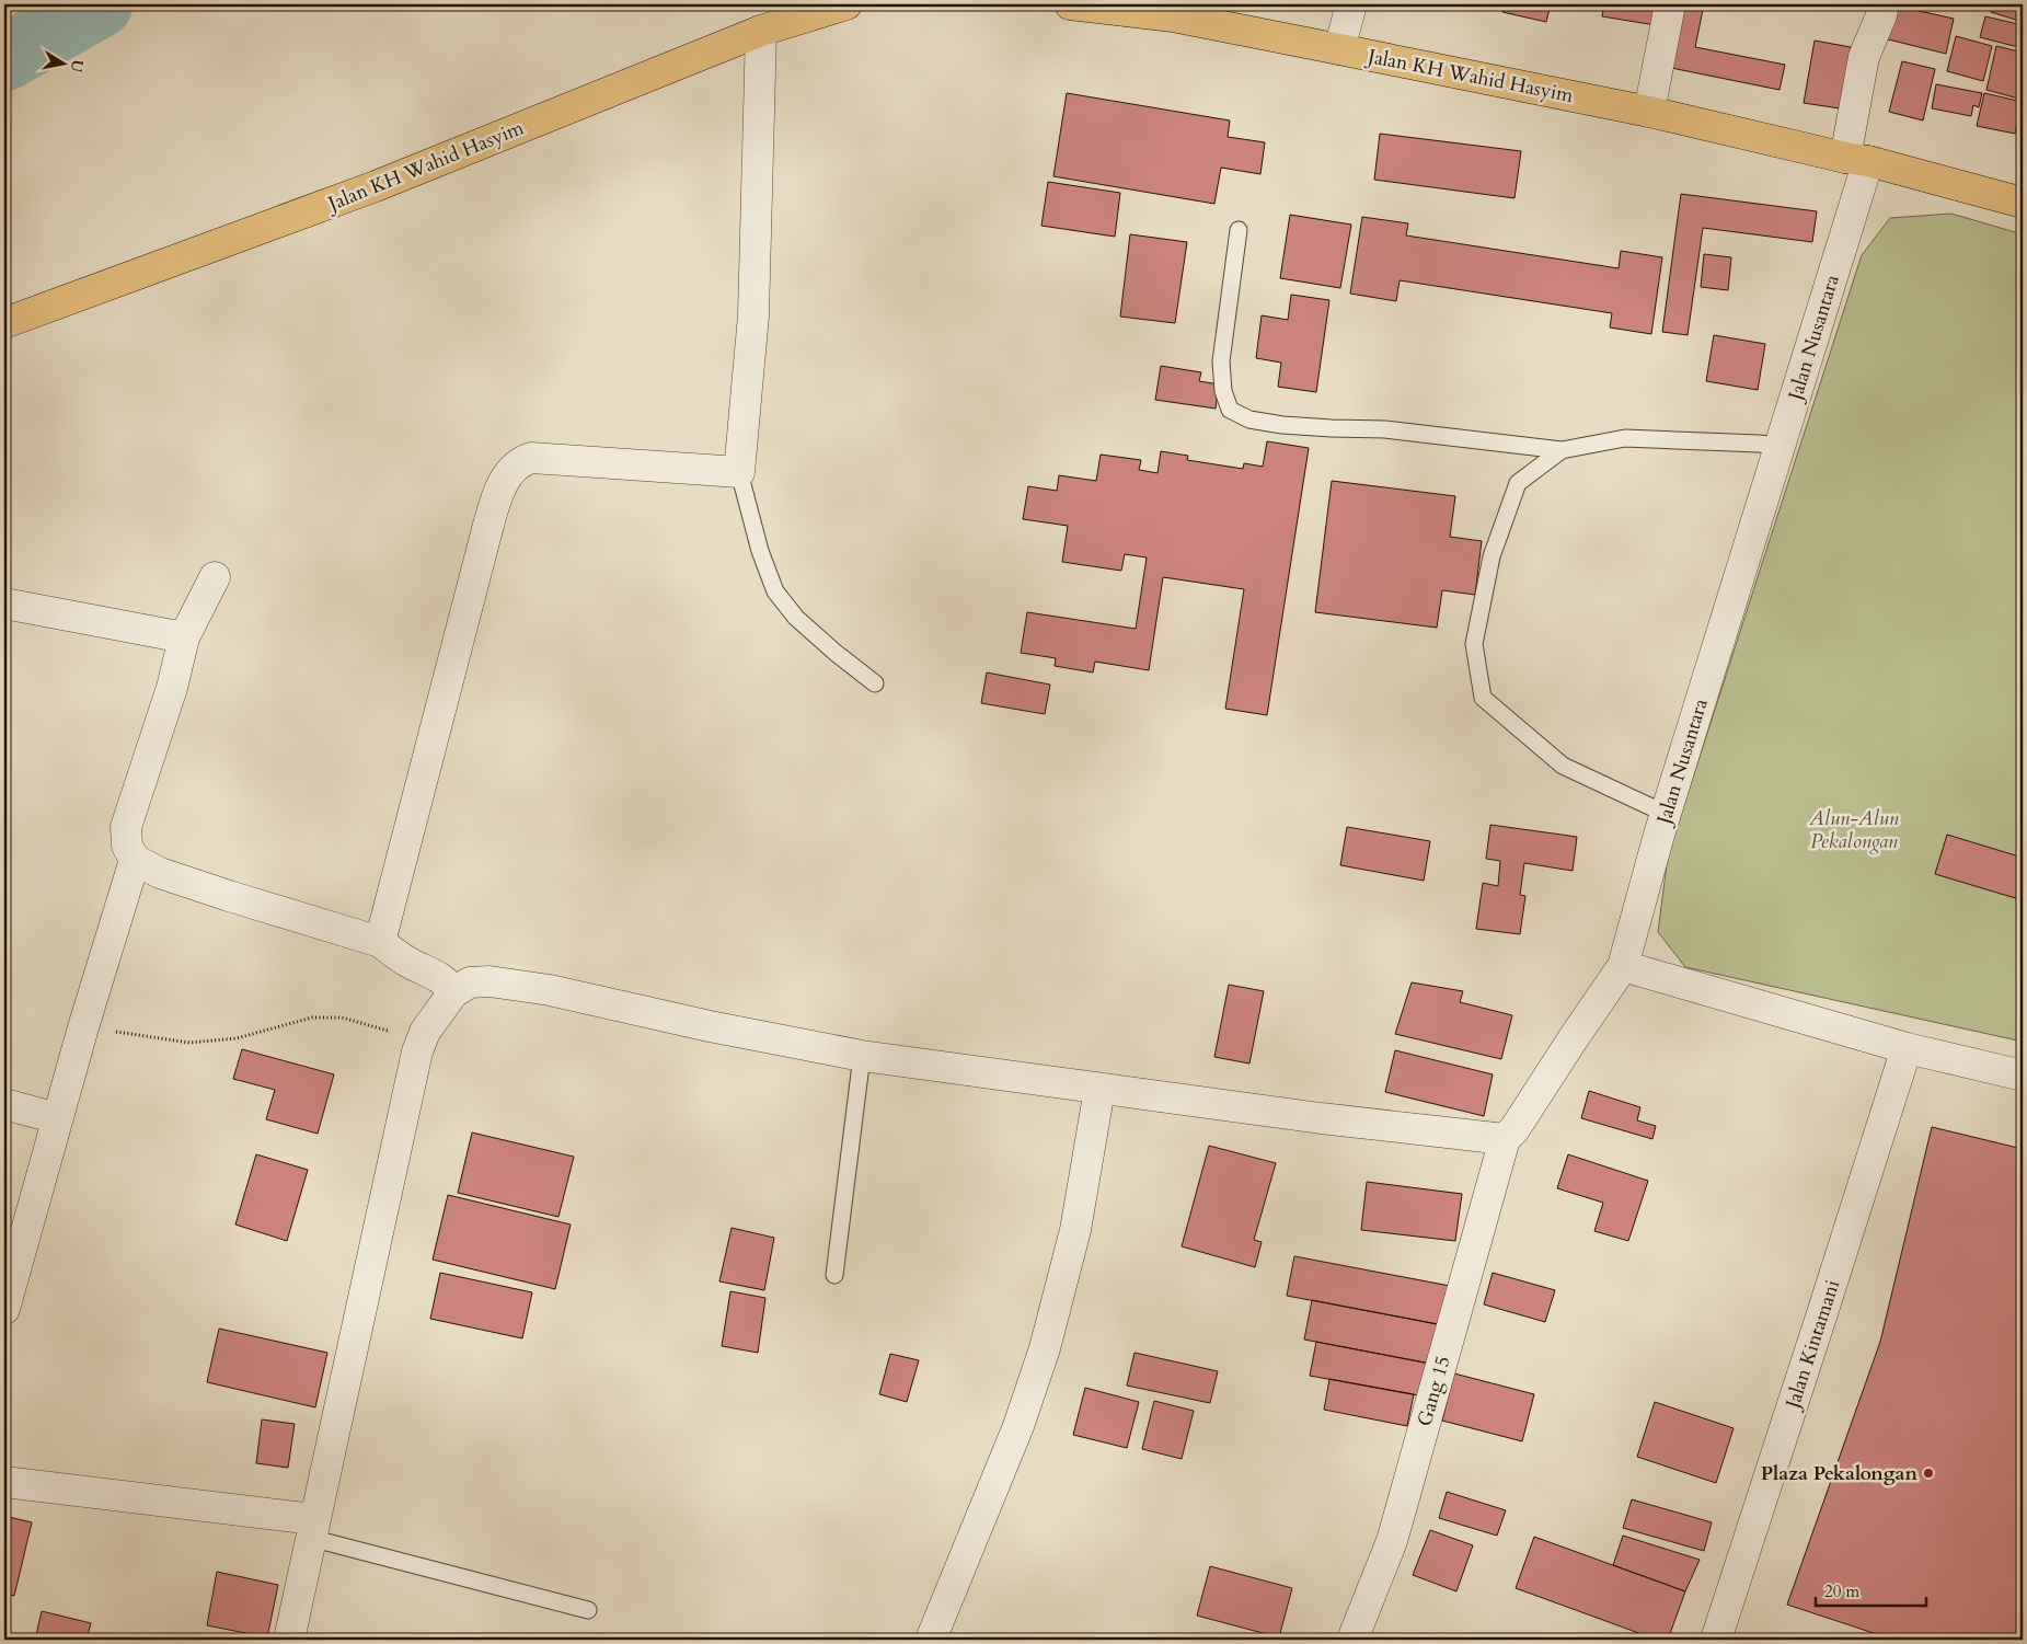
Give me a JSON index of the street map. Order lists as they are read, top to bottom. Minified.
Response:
{"streets":{"main road":["Jalan KH Wahid Hasyim"],"street":["Jalan Nusantara","Jalan Kintamani","Gang 15"]},"crossings":[["Jalan KH Wahid Hasyim","Jalan Nusantara"],["Jalan Nusantara","Gang 15"]],"parks":["Alun-Alun Pekalongan"],"places":["Plaza Pekalongan"],"scale_bar":"20 m","north":"right"}
